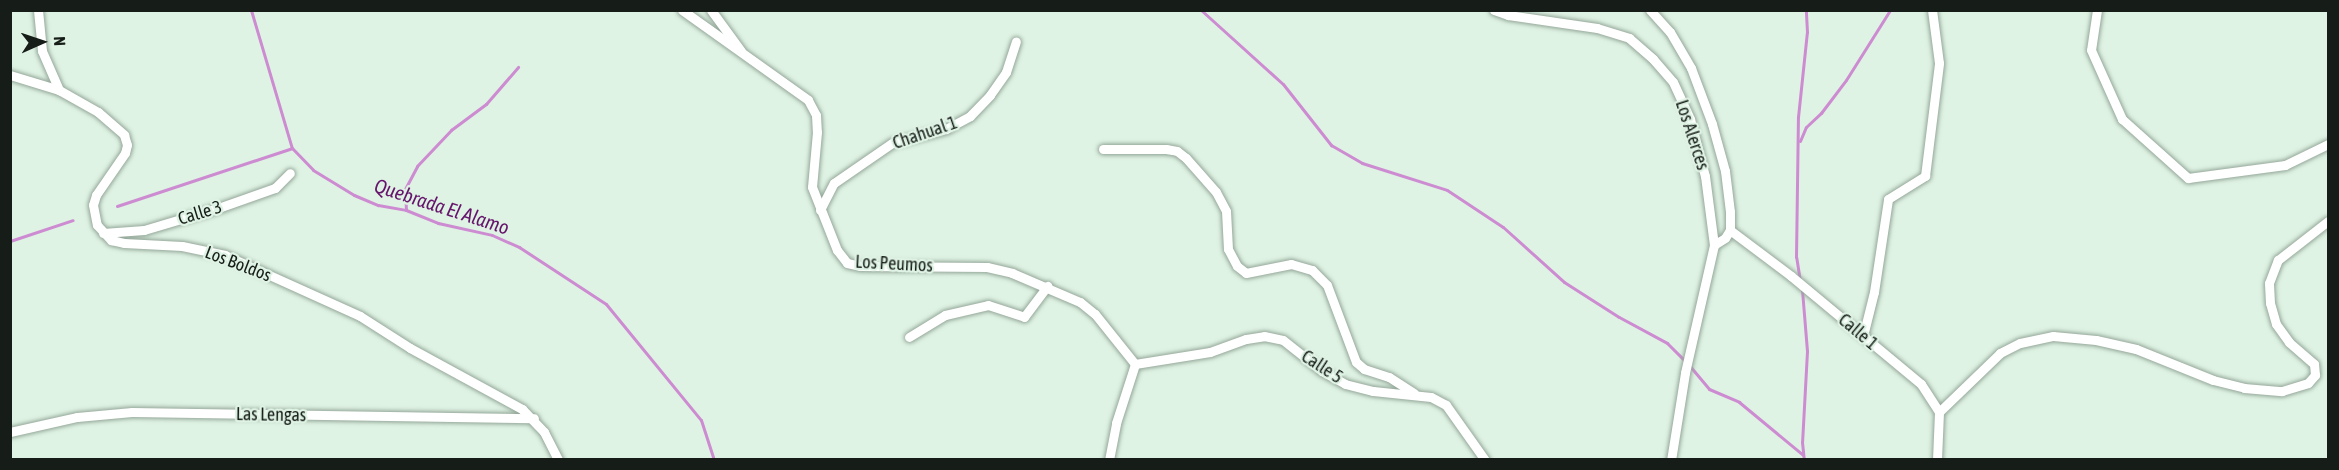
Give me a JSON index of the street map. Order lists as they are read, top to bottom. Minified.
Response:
{"streets":{"street":["Chahual 1","Los Alerces","Calle 3","Los Boldos","Los Peumos","Calle 1","Calle 5","Las Lengas"]},"crossings":[["Chahual 1","Los Peumos"],["Calle 3","Los Boldos"],["Los Boldos","Las Lengas"],["Los Peumos","Calle 5"]],"water":["Quebrada El Alamo"],"north":"right"}
